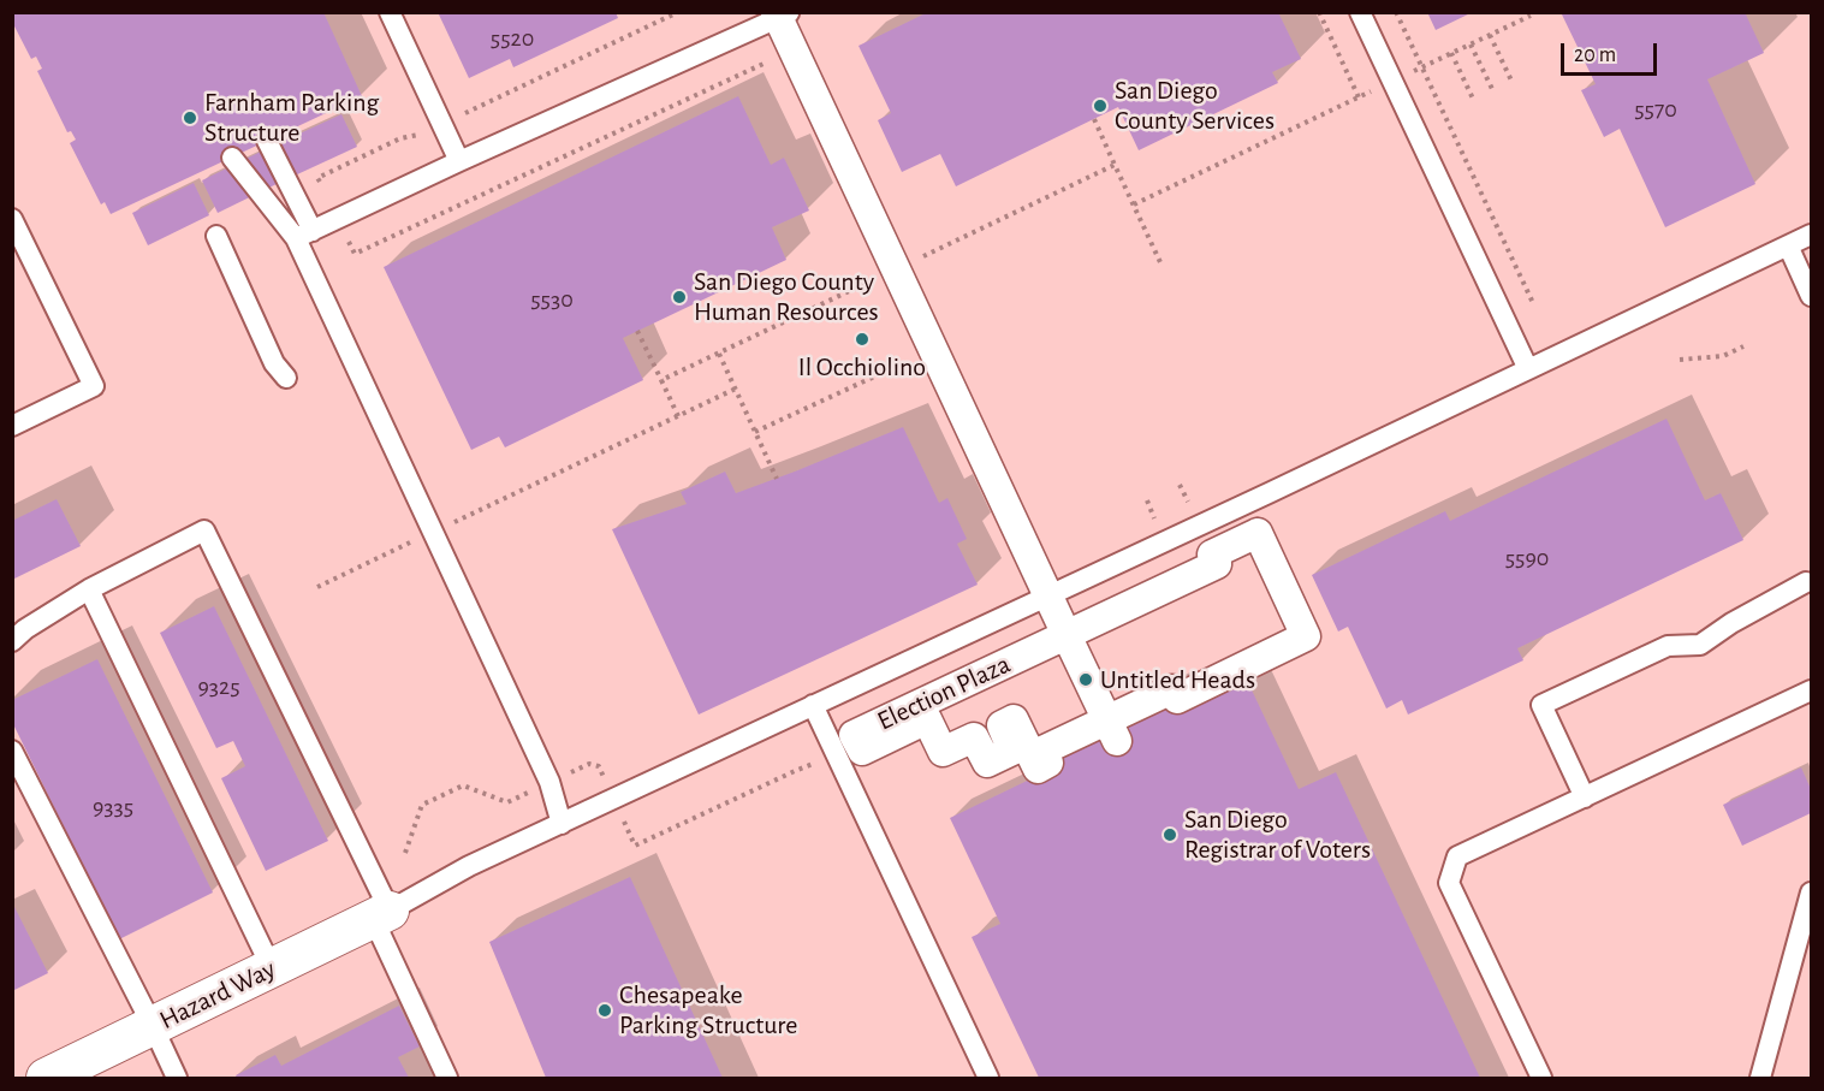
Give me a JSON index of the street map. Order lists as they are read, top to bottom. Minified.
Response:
{"streets":{"street":["Election Plaza","Hazard Way"]},"places":["San Diego County Services","Farnham Parking Structure","San Diego County Human Resources","Il Occhiolino","Untitled Heads","San Diego Registrar of Voters","Chesapeake Parking Structure"],"house_numbers":["5520","5570","5530","5590","9325","9335"],"scale_bar":"20 m"}
